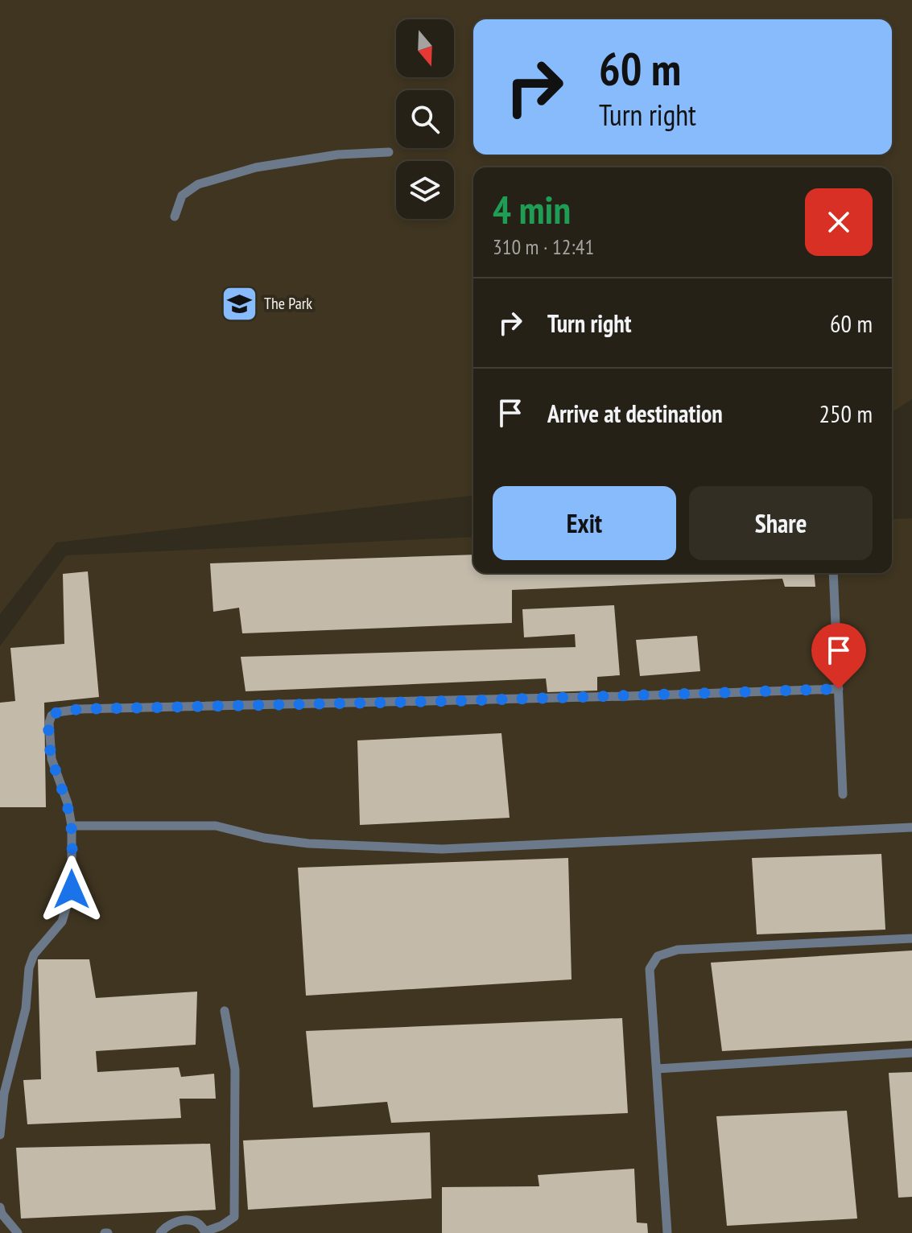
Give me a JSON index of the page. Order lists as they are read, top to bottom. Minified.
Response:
{"places":{"school or university":["The Park"]},"north":"bottom","page":{"turn":["60 m","Turn right"],"heading":["4 min","310 m · 12:41"],"list":[{"name":"Turn right","value":"60 m"},{"name":"Arrive at destination","value":"250 m"}],"buttons":["Exit","Share"]}}
